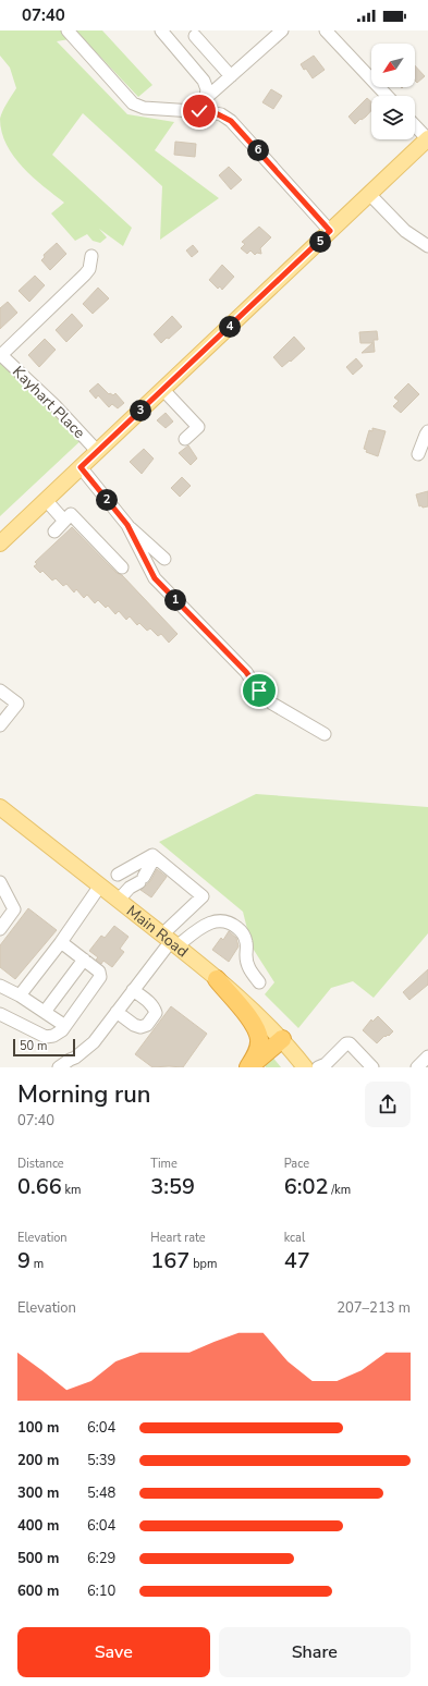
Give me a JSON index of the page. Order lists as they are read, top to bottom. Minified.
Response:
{"streets":{"main road":["Main Road"],"street":["Kayhart Place"]},"scale_bar":"50 m","north":"bottom left","page":{"status":"07:40","pins":["6","5","4","3","2","1"],"scale":"50 m","heading":["Morning run","07:40"],"stats":[["Distance","0.66 km"],["Time","3:59"],["Pace","6:02 /km"],["Elevation","9 m"],["Heart rate","167 bpm"],["kcal","47"]],"chart":["Elevation","207–213 m"],"list":[{"name":"100 m","note":"6:04"},{"name":"200 m","note":"5:39"},{"name":"300 m","note":"5:48"},{"name":"400 m","note":"6:04"},{"name":"500 m","note":"6:29"},{"name":"600 m","note":"6:10"}],"buttons":["Save","Share"]}}
